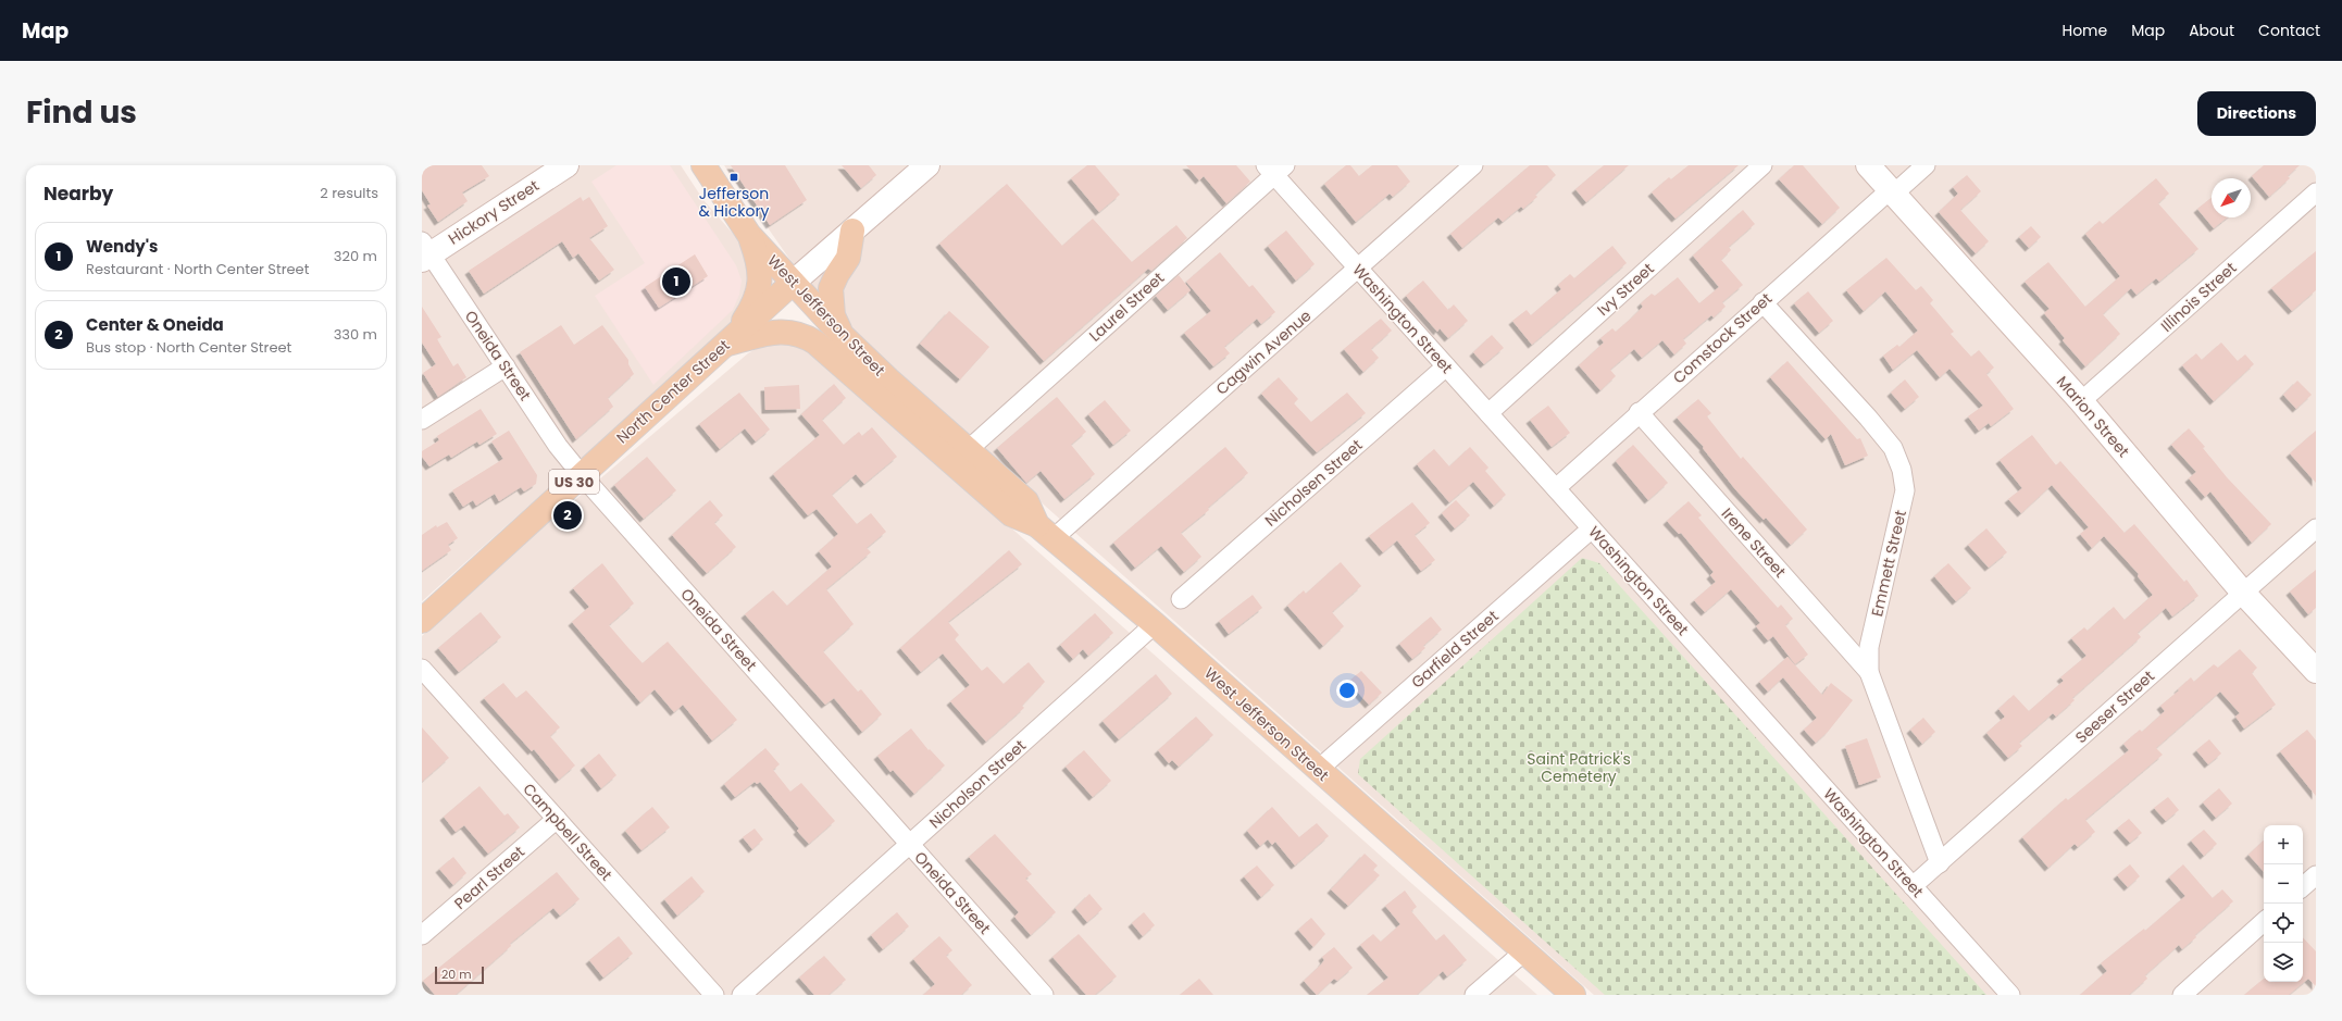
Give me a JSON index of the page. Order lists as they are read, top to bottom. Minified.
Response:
{"streets":{"main road":["West Jefferson Street","North Center Street","US 30"],"street":["Hickory Street","Ivy Street","Illinois Street","Laurel Street","Washington Street","Comstock Street","Cagwin Avenue","Oneida Street","Marion Street","Nicholsen Street","Irene Street","Emmett Street","Garfield Street","Seeser Street","Nicholson Street","Campbell Street","Pearl Street"]},"crossings":[["Hickory Street","Oneida Street"],["Ivy Street","Washington Street"],["Illinois Street","Marion Street"],["Laurel Street","West Jefferson Street"],["Laurel Street","Washington Street"],["West Jefferson Street","Cagwin Avenue"],["West Jefferson Street","North Center Street"],["West Jefferson Street","Garfield Street"],["West Jefferson Street","Nicholson Street"],["Washington Street","Comstock Street"],["Washington Street","Cagwin Avenue"],["Washington Street","Nicholsen Street"],["Washington Street","Garfield Street"],["Washington Street","Seeser Street"],["Comstock Street","Marion Street"],["Comstock Street","Irene Street"],["Comstock Street","Emmett Street"],["Oneida Street","North Center Street"],["Oneida Street","Nicholson Street"],["Marion Street","Seeser Street"],["Irene Street","Emmett Street"],["Emmett Street","Seeser Street"],["Campbell Street","Pearl Street"]],"parks":["Saint Patrick's Cemetery"],"places":{"transit":["Jefferson & Hickory"]},"scale_bar":"20 m","north":"bottom left","page":{"header":"Map","nav":["Home","Map","About","Contact"],"title":"Find us","buttons":"Directions","heading":["Nearby","2 results"],"list":[{"mark":"1","name":"Wendy's","note":"Restaurant · North Center Street","value":"320 m"},{"mark":"2","name":"Center & Oneida","note":"Bus stop · North Center Street","value":"330 m"}],"pins":["1","2"],"map_buttons":["+","−"],"scale":"20 m"}}
